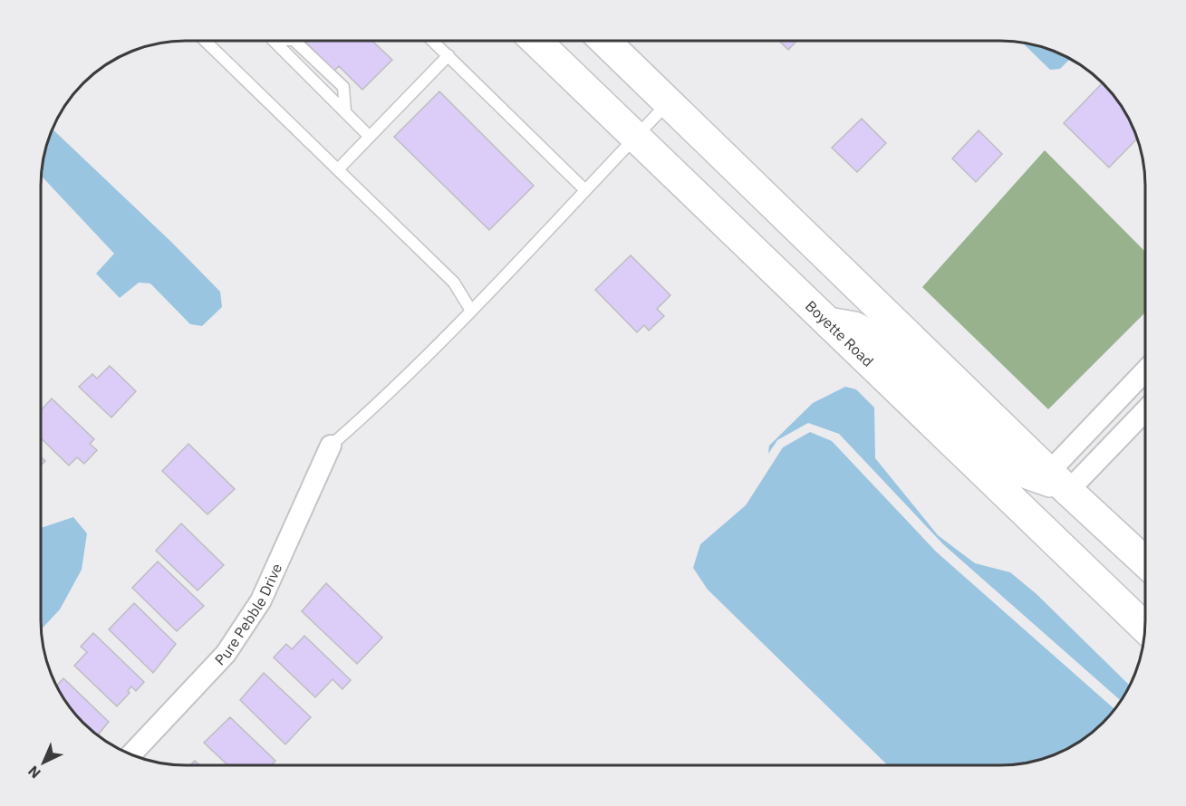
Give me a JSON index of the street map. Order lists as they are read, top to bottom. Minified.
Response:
{"streets":{"main road":["Boyette Road"],"street":["Pure Pebble Drive"]},"north":"bottom left"}
